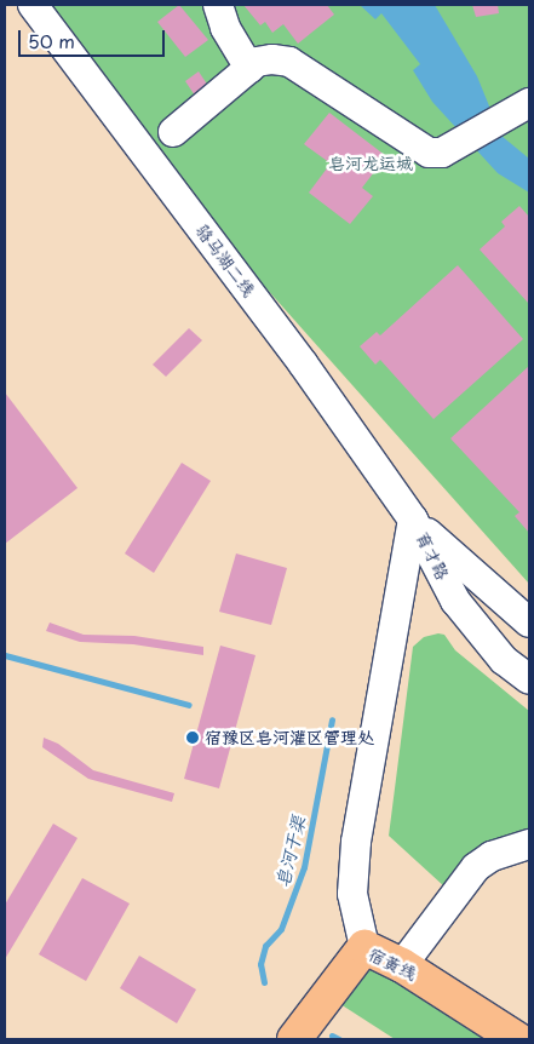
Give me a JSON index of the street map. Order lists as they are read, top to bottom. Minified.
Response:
{"streets":{"main road":["宿黄线"],"street":["骆马湖二线","育才路"]},"crossings":[["骆马湖二线","育才路"]],"water":["皂河干渠"],"parks":["皂河龙运城"],"places":["宿豫区皂河灌区管理处"],"scale_bar":"50 m"}
